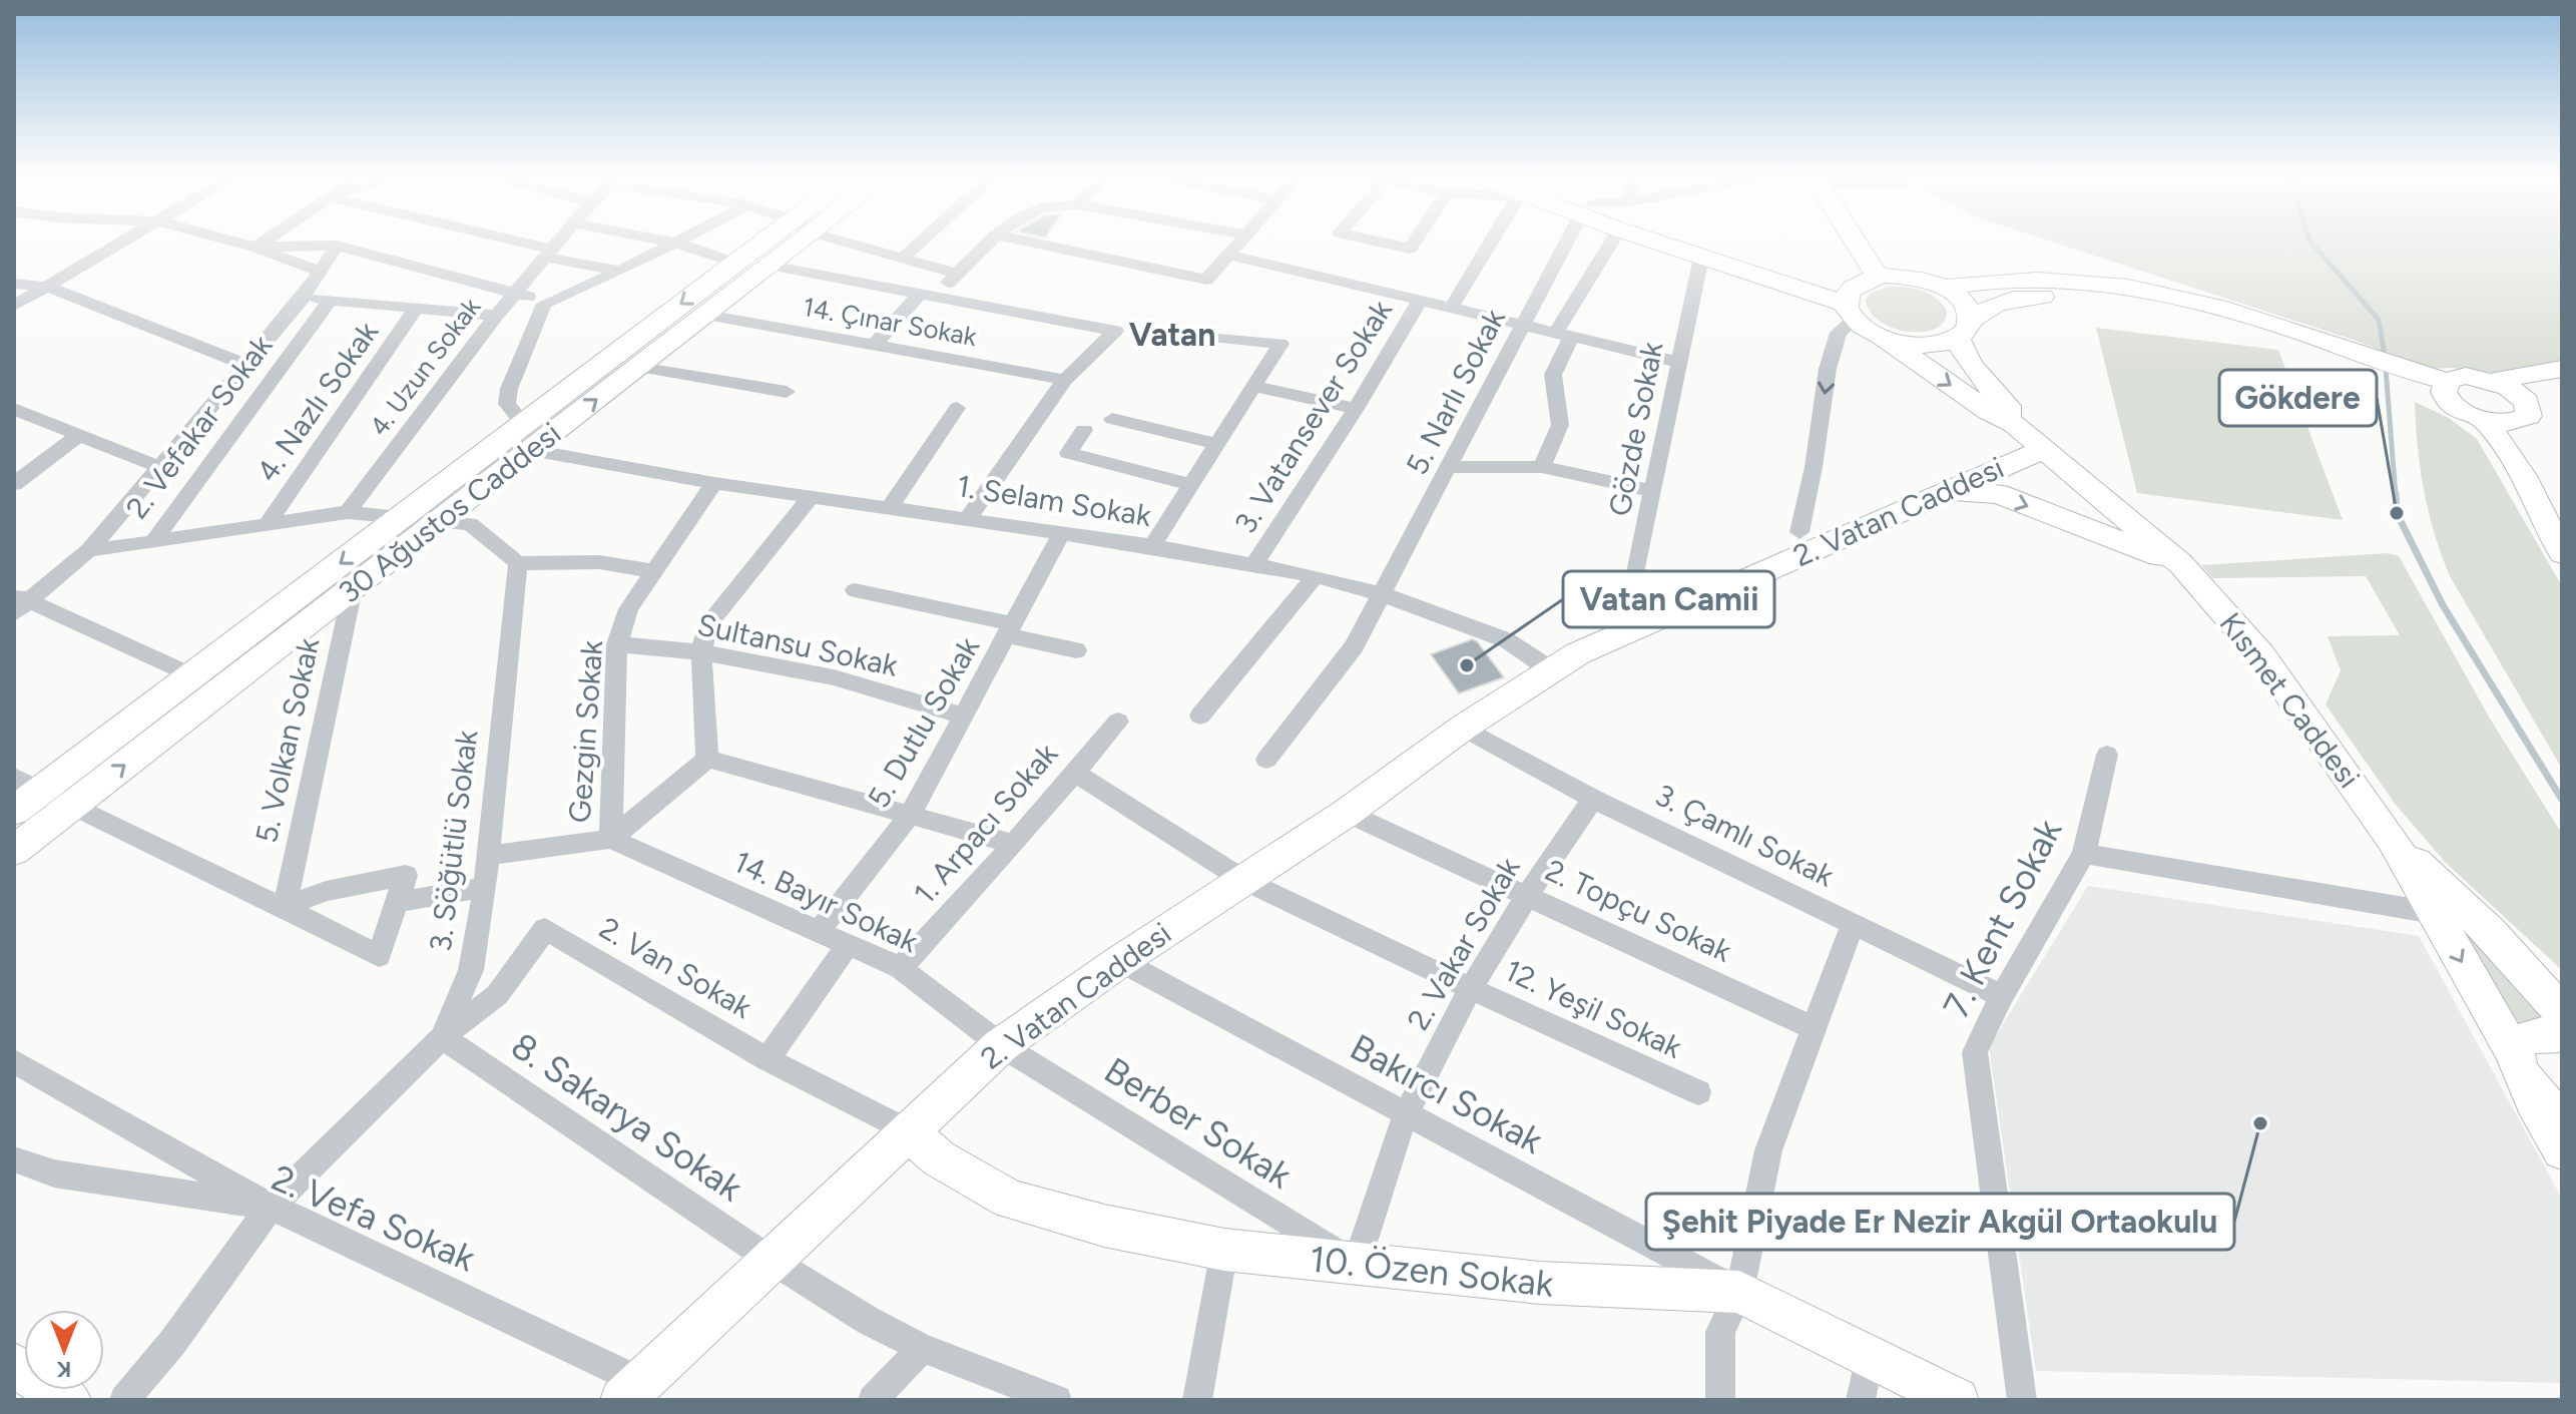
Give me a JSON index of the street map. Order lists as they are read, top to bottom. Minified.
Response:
{"streets":{"main road":["2. Vatan Caddesi","30 Ağustos Caddesi","Kısmet Caddesi","10. Özen Sokak"],"street":["14. Çınar Sokak","4. Uzun Sokak","5. Narlı Sokak","4. Nazlı Sokak","3. Vatansever Sokak","2. Vefakar Sokak","Gözde Sokak","1. Selam Sokak","Sultansu Sokak","5. Dutlu Sokak","Gezgin Sokak","5. Volkan Sokak","1. Arpacı Sokak","3. Çamlı Sokak","3. Söğütlü Sokak","14. Bayır Sokak","2. Topçu Sokak","7. Kent Sokak","2. Vakar Sokak","2. Van Sokak","12. Yeşil Sokak","Bakırcı Sokak","8. Sakarya Sokak","Berber Sokak","2. Vefa Sokak"]},"crossings":[["14. Çınar Sokak","30 Ağustos Caddesi"],["5. Narlı Sokak","1. Selam Sokak"],["3. Vatansever Sokak","1. Selam Sokak"],["Gözde Sokak","2. Vatan Caddesi"],["1. Selam Sokak","2. Vatan Caddesi"],["1. Selam Sokak","30 Ağustos Caddesi"],["1. Selam Sokak","5. Dutlu Sokak"],["1. Selam Sokak","Gezgin Sokak"],["2. Vatan Caddesi","Kısmet Caddesi"],["2. Vatan Caddesi","3. Çamlı Sokak"],["2. Vatan Caddesi","14. Bayır Sokak"],["2. Vatan Caddesi","2. Topçu Sokak"],["2. Vatan Caddesi","2. Van Sokak"],["2. Vatan Caddesi","12. Yeşil Sokak"],["2. Vatan Caddesi","Bakırcı Sokak"],["2. Vatan Caddesi","8. Sakarya Sokak"],["2. Vatan Caddesi","Berber Sokak"],["2. Vatan Caddesi","2. Vefa Sokak"],["2. Vatan Caddesi","10. Özen Sokak"],["30 Ağustos Caddesi","5. Volkan Sokak"],["Sultansu Sokak","5. Dutlu Sokak"],["Sultansu Sokak","Gezgin Sokak"],["5. Dutlu Sokak","14. Bayır Sokak"],["Gezgin Sokak","3. Söğütlü Sokak"],["Gezgin Sokak","14. Bayır Sokak"],["1. Arpacı Sokak","14. Bayır Sokak"],["1. Arpacı Sokak","12. Yeşil Sokak"],["3. Çamlı Sokak","7. Kent Sokak"],["3. Çamlı Sokak","2. Vakar Sokak"],["3. Söğütlü Sokak","2. Van Sokak"],["3. Söğütlü Sokak","8. Sakarya Sokak"],["3. Söğütlü Sokak","2. Vefa Sokak"],["14. Bayır Sokak","Berber Sokak"],["2. Topçu Sokak","2. Vakar Sokak"],["2. Vakar Sokak","12. Yeşil Sokak"],["2. Vakar Sokak","Bakırcı Sokak"],["2. Vakar Sokak","Berber Sokak"],["2. Vakar Sokak","10. Özen Sokak"],["2. Van Sokak","8. Sakarya Sokak"],["2. Van Sokak","10. Özen Sokak"],["Bakırcı Sokak","10. Özen Sokak"],["Berber Sokak","10. Özen Sokak"]],"districts":["Vatan"],"places":["Gökdere","Vatan Camii","Şehit Piyade Er Nezir Akgül Ortaokulu"],"north":"bottom"}
